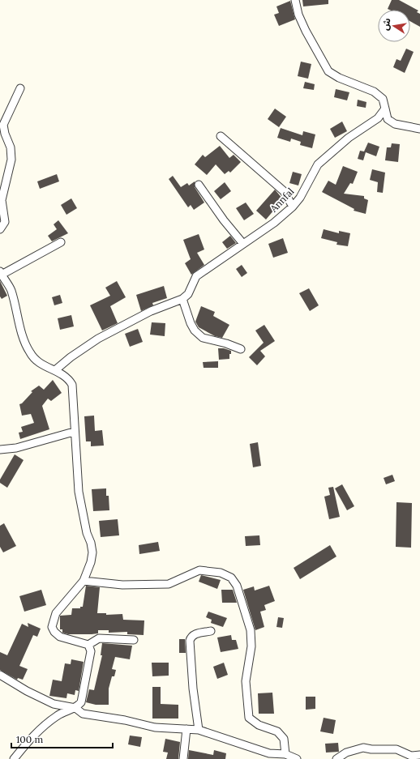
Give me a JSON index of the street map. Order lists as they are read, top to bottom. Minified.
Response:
{"streets":{"street":["Annfal"]},"scale_bar":"100 m","north":"left"}
